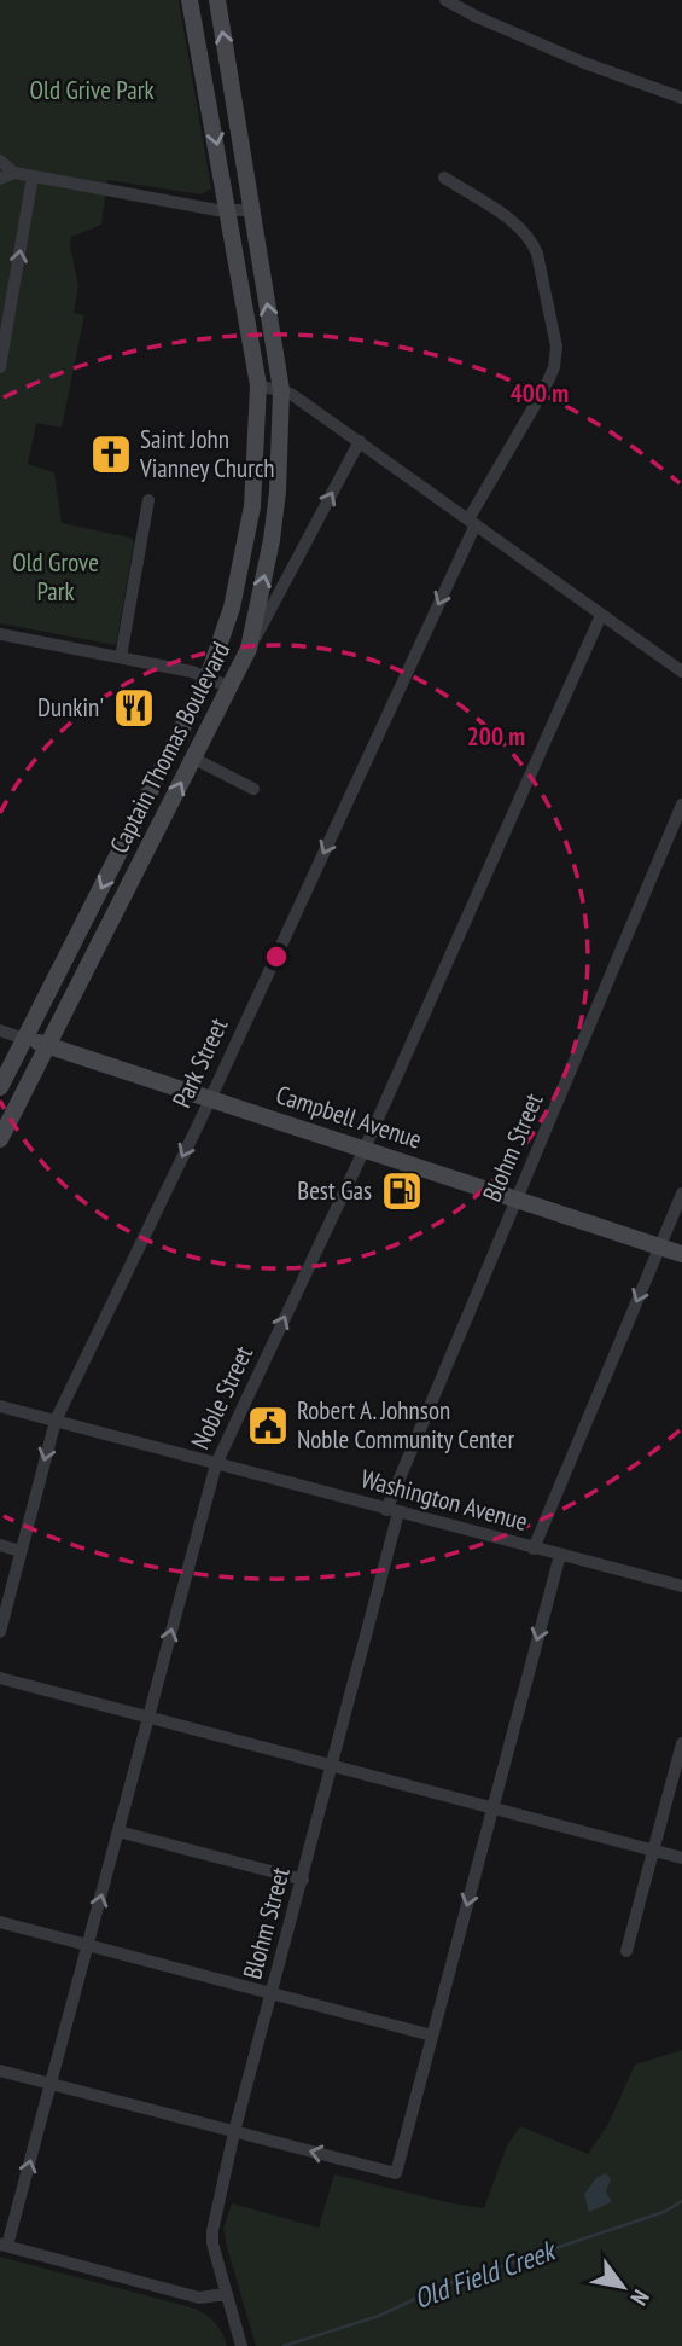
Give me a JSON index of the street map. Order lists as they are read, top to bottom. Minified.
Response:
{"streets":{"main road":["Captain Thomas Boulevard","Campbell Avenue"],"street":["Park Street","Blohm Street","Noble Street","Washington Avenue"]},"crossings":[["Captain Thomas Boulevard","Campbell Avenue"],["Park Street","Campbell Avenue"],["Park Street","Washington Avenue"],["Campbell Avenue","Blohm Street"],["Campbell Avenue","Noble Street"],["Blohm Street","Washington Avenue"],["Noble Street","Washington Avenue"]],"one_way":["Park Street","Noble Street"],"water":["Old Field Creek"],"parks":["Old Grive Park","Old Grove Park"],"places":{"church":["Saint John Vianney Church"],"restaurant":["Dunkin'"],"fuel station":["Best Gas"],"public building":["Robert A. Johnson Noble Community Center"]},"north":"bottom right","rings":["400 m","200 m"]}
